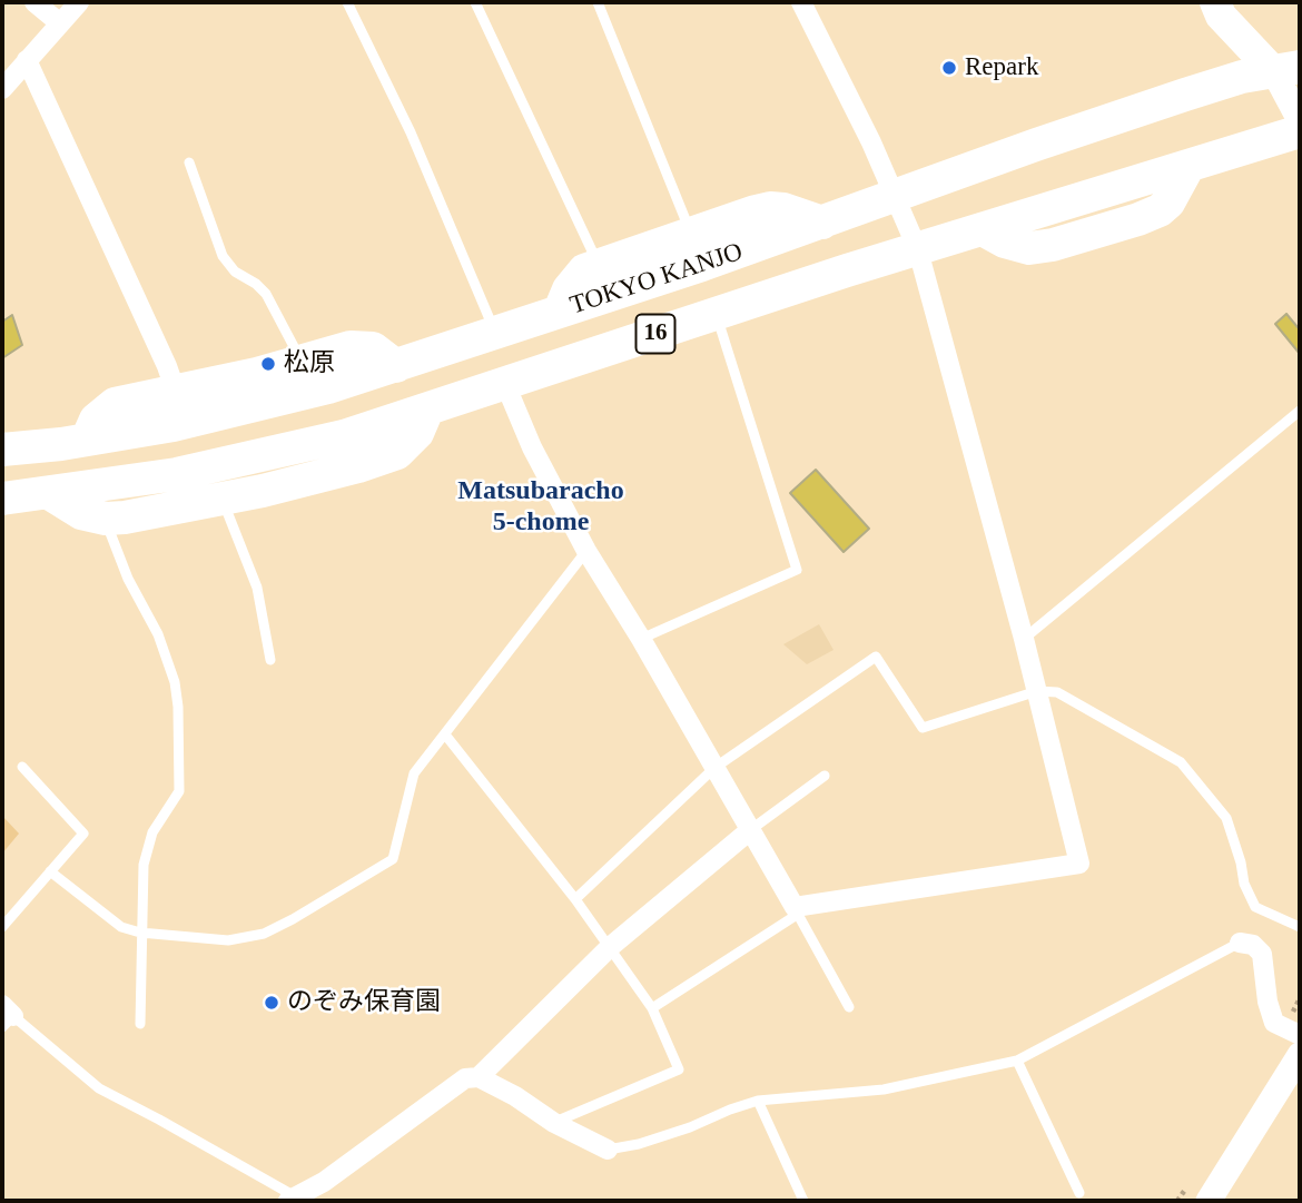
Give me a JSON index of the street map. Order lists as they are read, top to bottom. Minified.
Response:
{"streets":{"highway":["TOKYO KANJO","16"]},"districts":["Matsubaracho 5-chome"],"places":["Repark","松原","のぞみ保育園"]}
